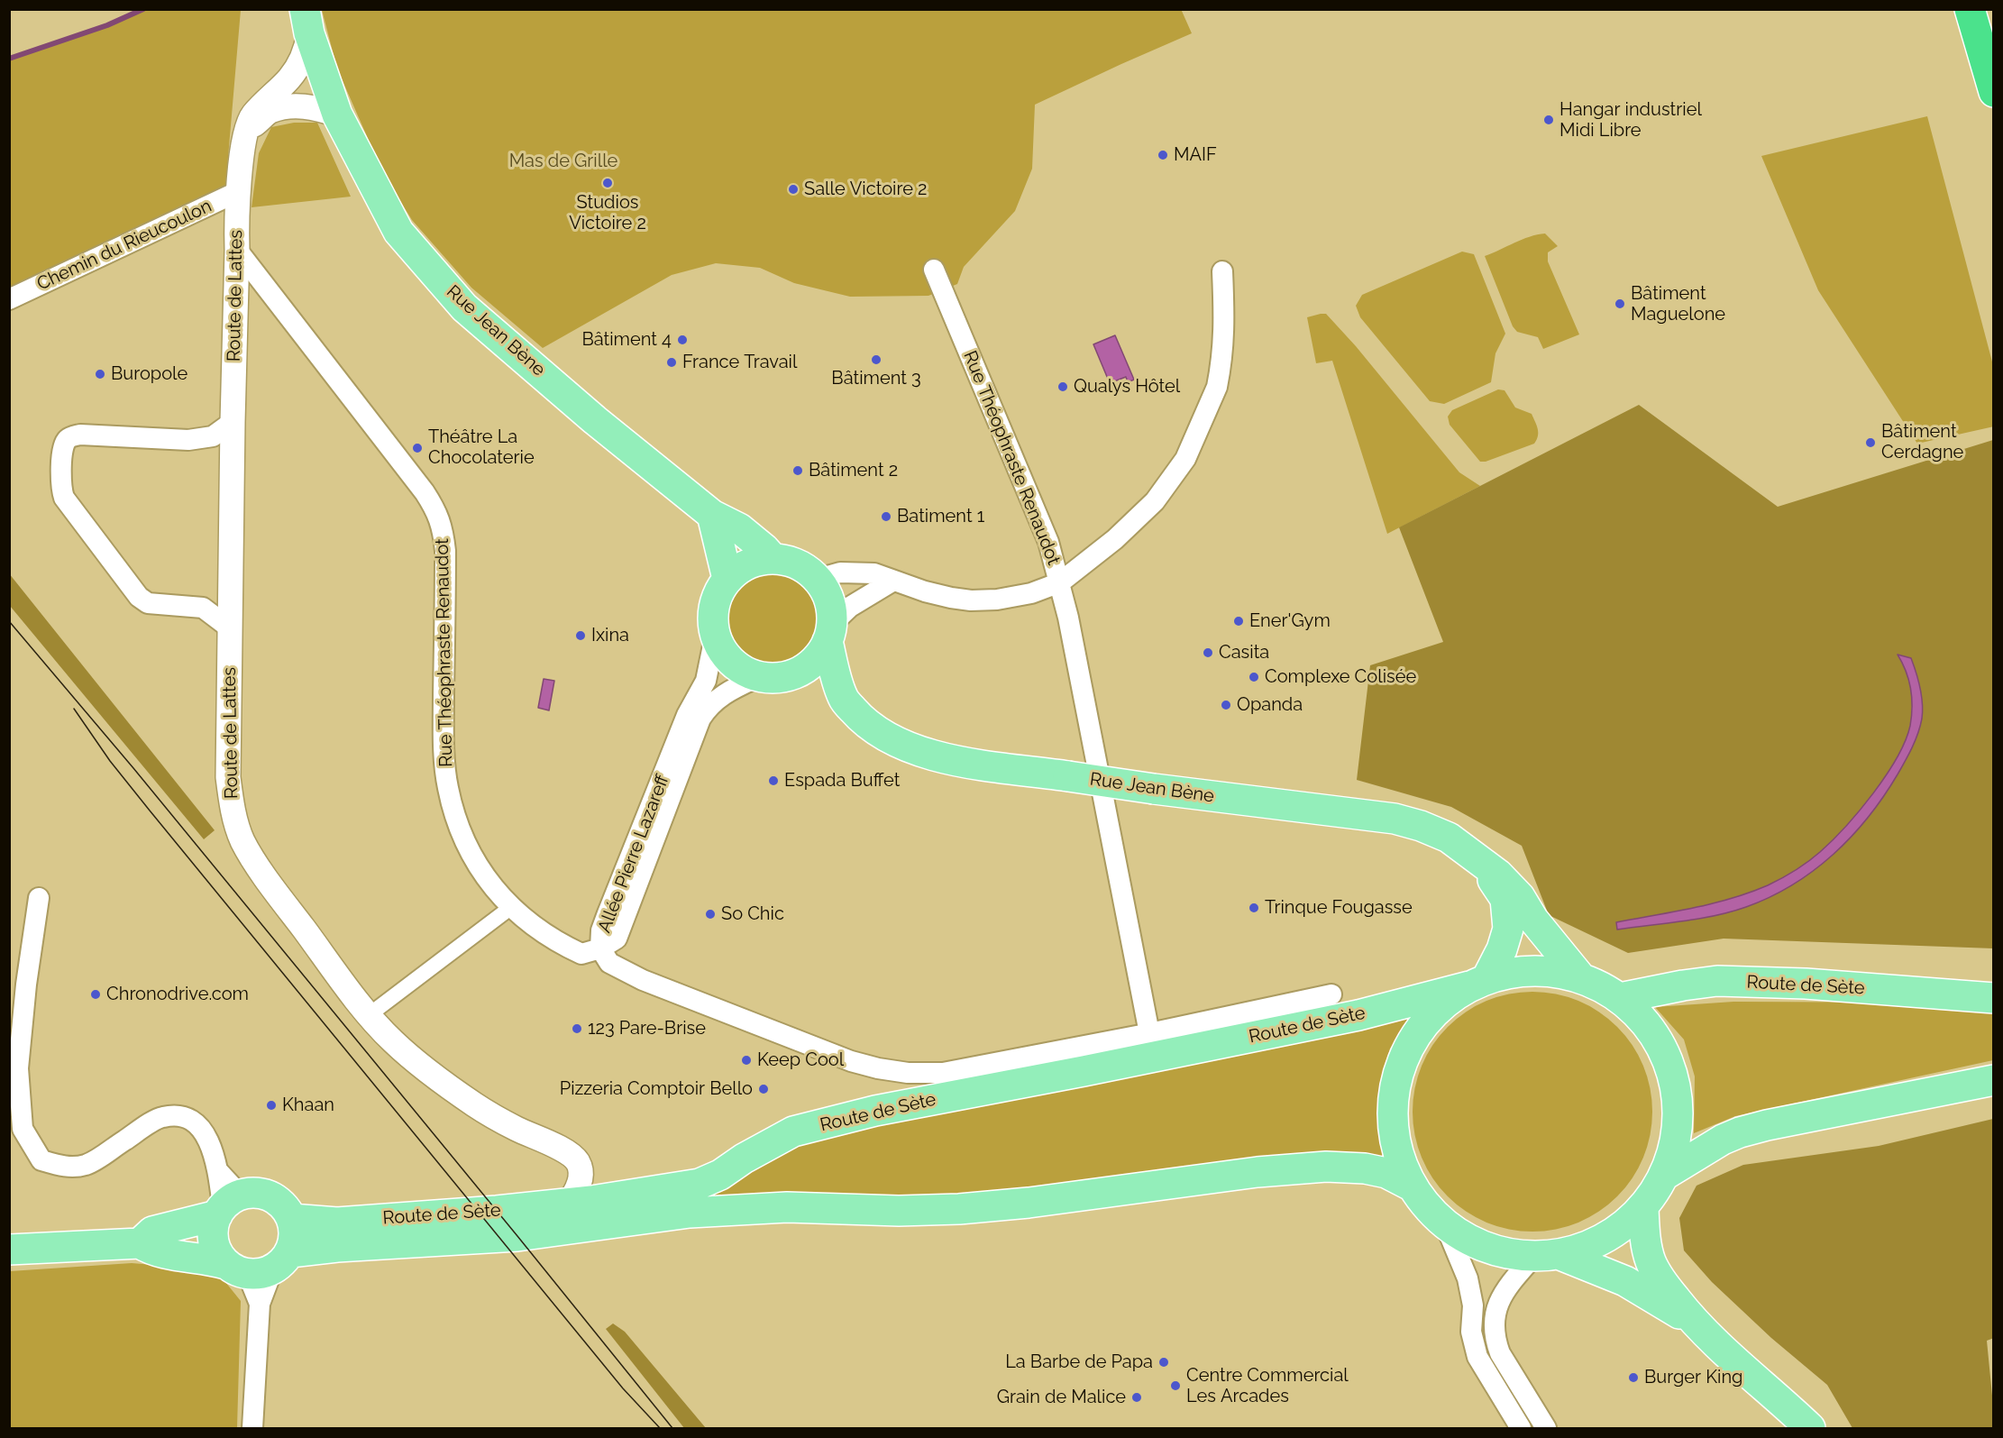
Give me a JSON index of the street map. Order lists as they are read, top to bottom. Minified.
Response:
{"streets":{"main road":["Rue Jean Bène","Route de Sète"],"street":["Chemin du Rieucoulon","Route de Lattes","Rue Théophraste Renaudot","Allée Pierre Lazareff"]},"crossings":[["Chemin du Rieucoulon","Route de Lattes"],["Route de Lattes","Rue Jean Bène"],["Route de Lattes","Rue Théophraste Renaudot"],["Route de Lattes","Route de Sète"],["Rue Jean Bène","Allée Pierre Lazareff"],["Rue Jean Bène","Route de Sète"],["Rue Théophraste Renaudot","Allée Pierre Lazareff"]],"parks":["Mas de Grille"],"places":["Hangar industriel Midi Libre","MAIF","Studios Victoire 2","Salle Victoire 2","Bâtiment Maguelone","Bâtiment 4","Bâtiment 3","France Travail","Buropole","Qualys Hôtel","Bâtiment Cerdagne","Théâtre La Chocolaterie","Bâtiment 2","Batiment 1","Ener'Gym","Ixina","Casita","Complexe Colisée","Opanda","Espada Buffet","Trinque Fougasse","So Chic","Chronodrive.com","123 Pare-Brise","Keep Cool","Pizzeria Comptoir Bello","Khaan","La Barbe de Papa","Burger King","Centre Commercial Les Arcades","Grain de Malice"]}
